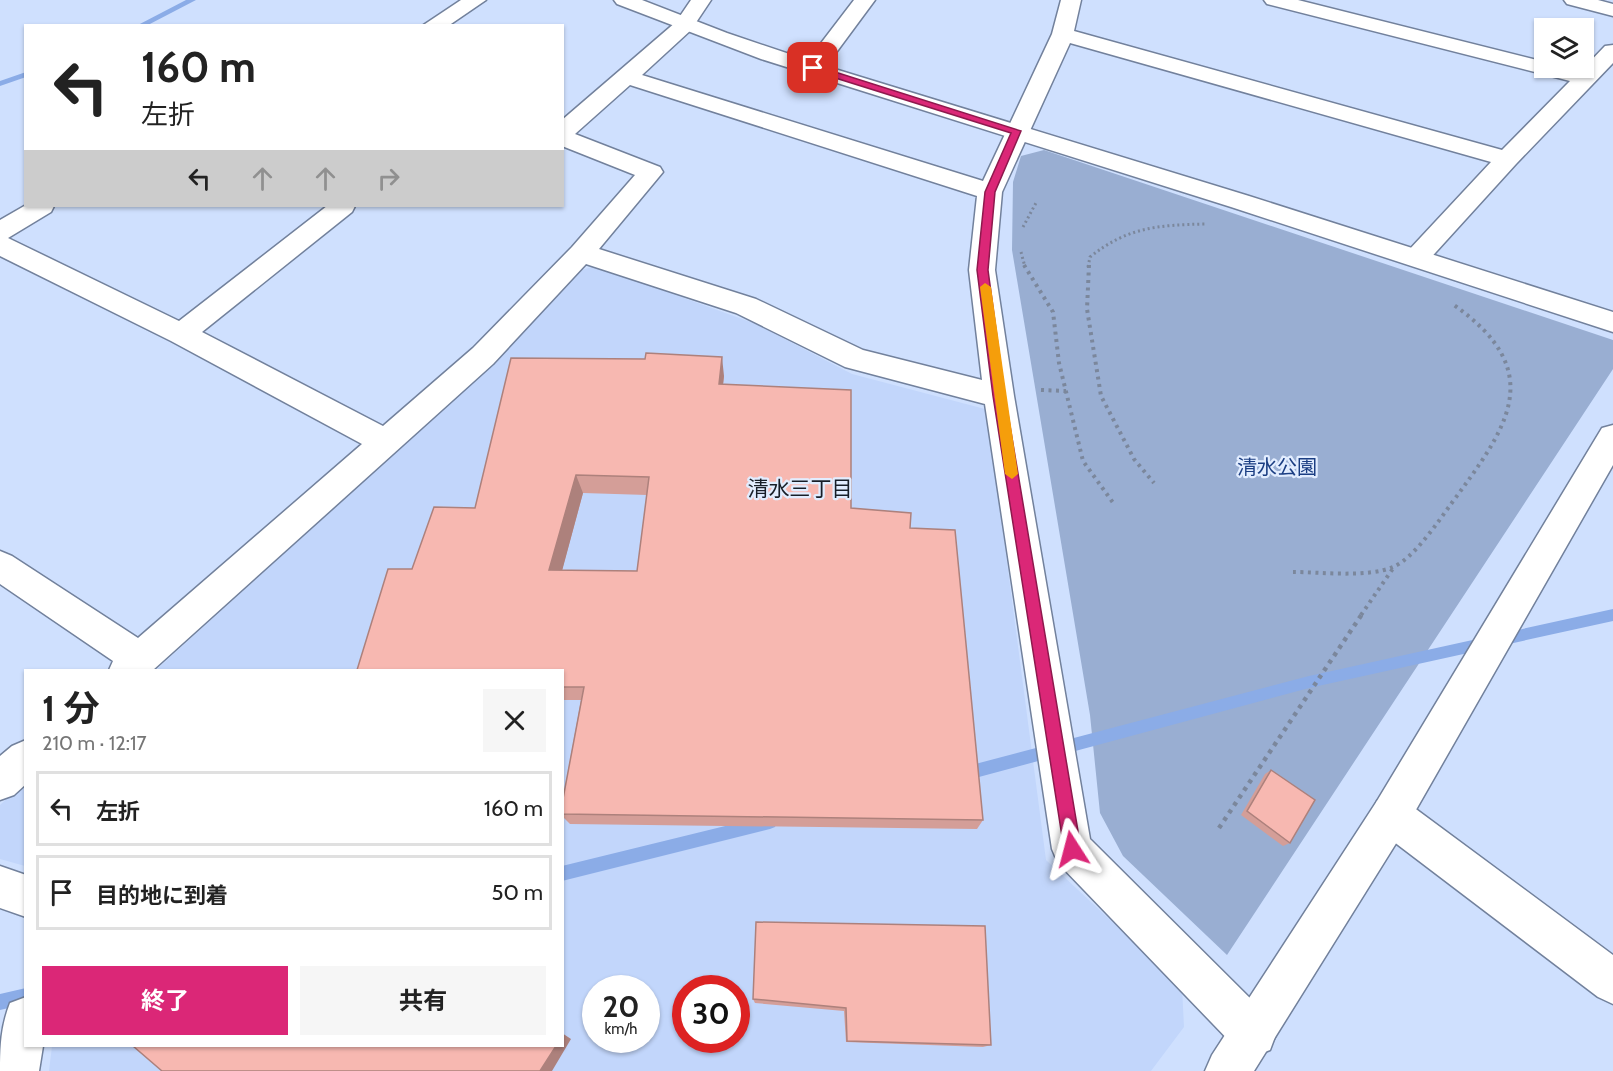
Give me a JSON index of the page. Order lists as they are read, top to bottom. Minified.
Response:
{"districts":["清水三丁目"],"parks":["清水公園"],"page":{"turn":["160 m","左折"],"heading":["1 分","210 m · 12:17"],"list":[{"name":"左折","value":"160 m"},{"name":"目的地に到着","value":"50 m"}],"buttons":["終了","共有"],"speed":"20 km/h","limit":"30"}}
